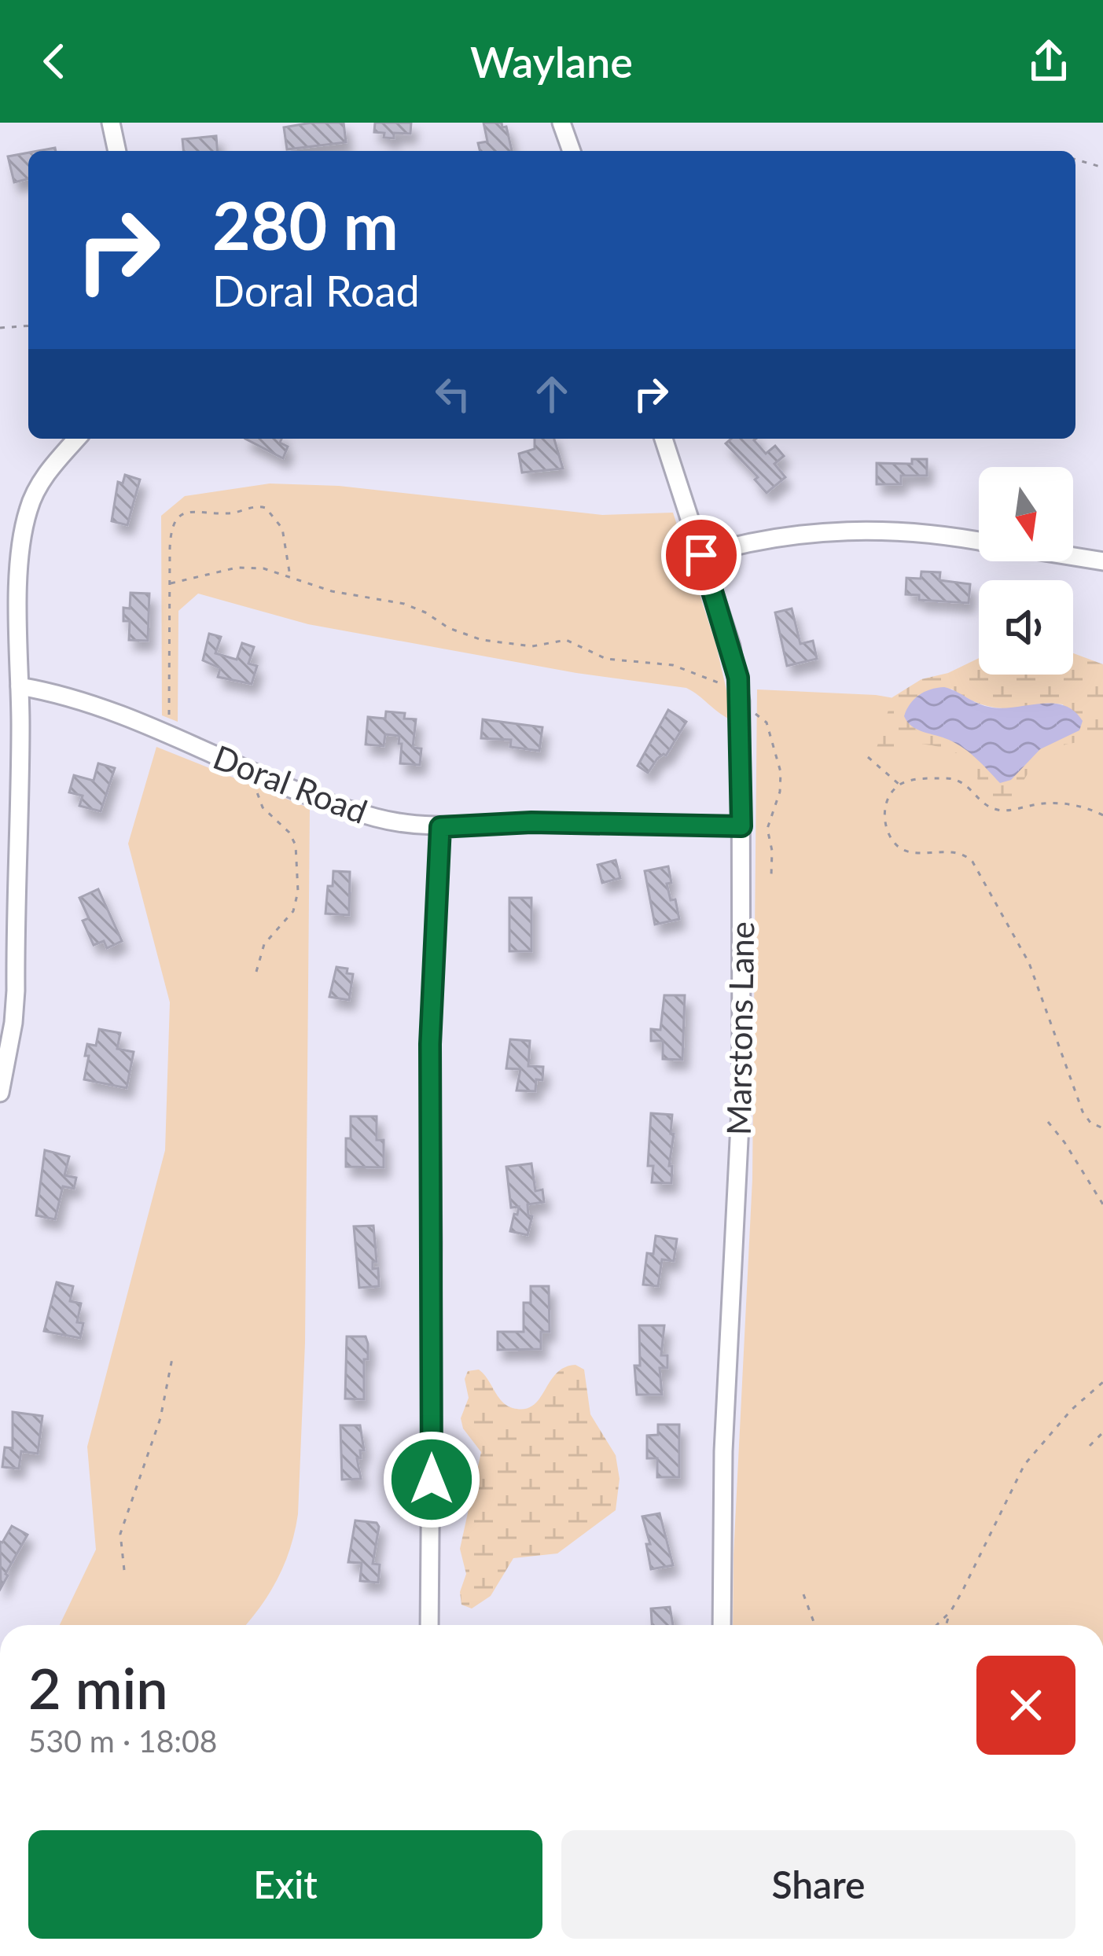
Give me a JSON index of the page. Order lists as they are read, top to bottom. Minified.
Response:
{"streets":{"street":["Doral Road","Marstons Lane"]},"crossings":[["Doral Road","Marstons Lane"]],"north":"bottom","page":{"header":"Waylane","turn":["280 m","Doral Road"],"heading":["2 min","530 m · 18:08"],"buttons":["Exit","Share"]}}
